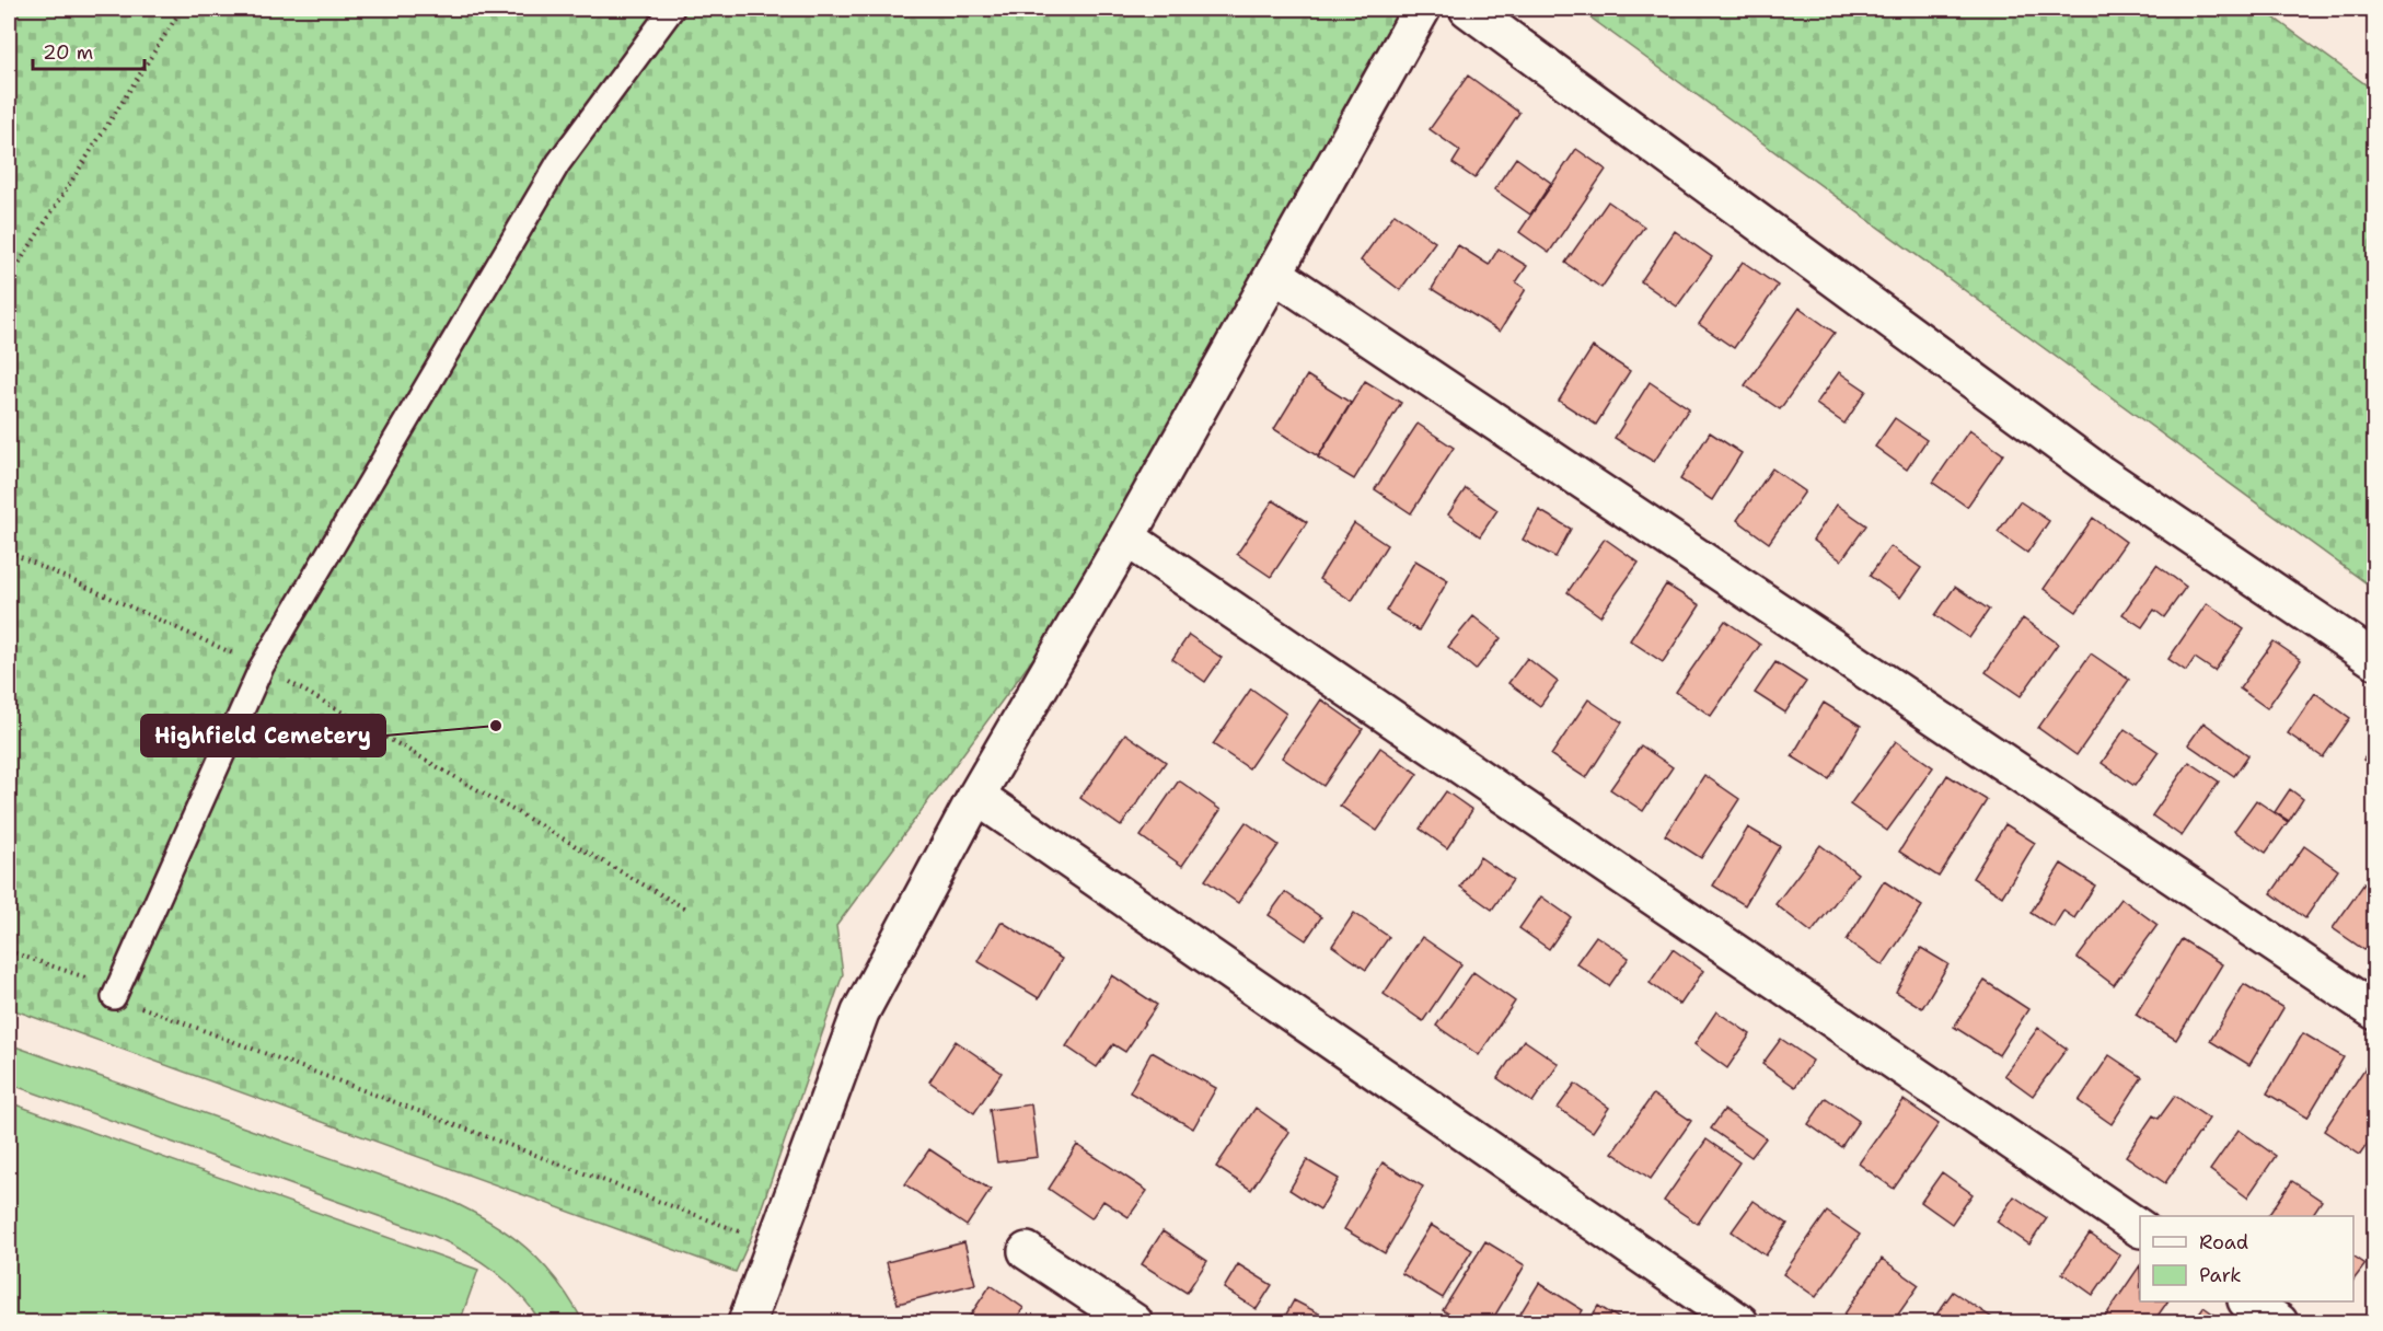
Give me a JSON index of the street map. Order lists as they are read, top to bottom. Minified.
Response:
{"places":["Highfield Cemetery"],"legend":["Road","Park"],"scale_bar":"20 m"}
